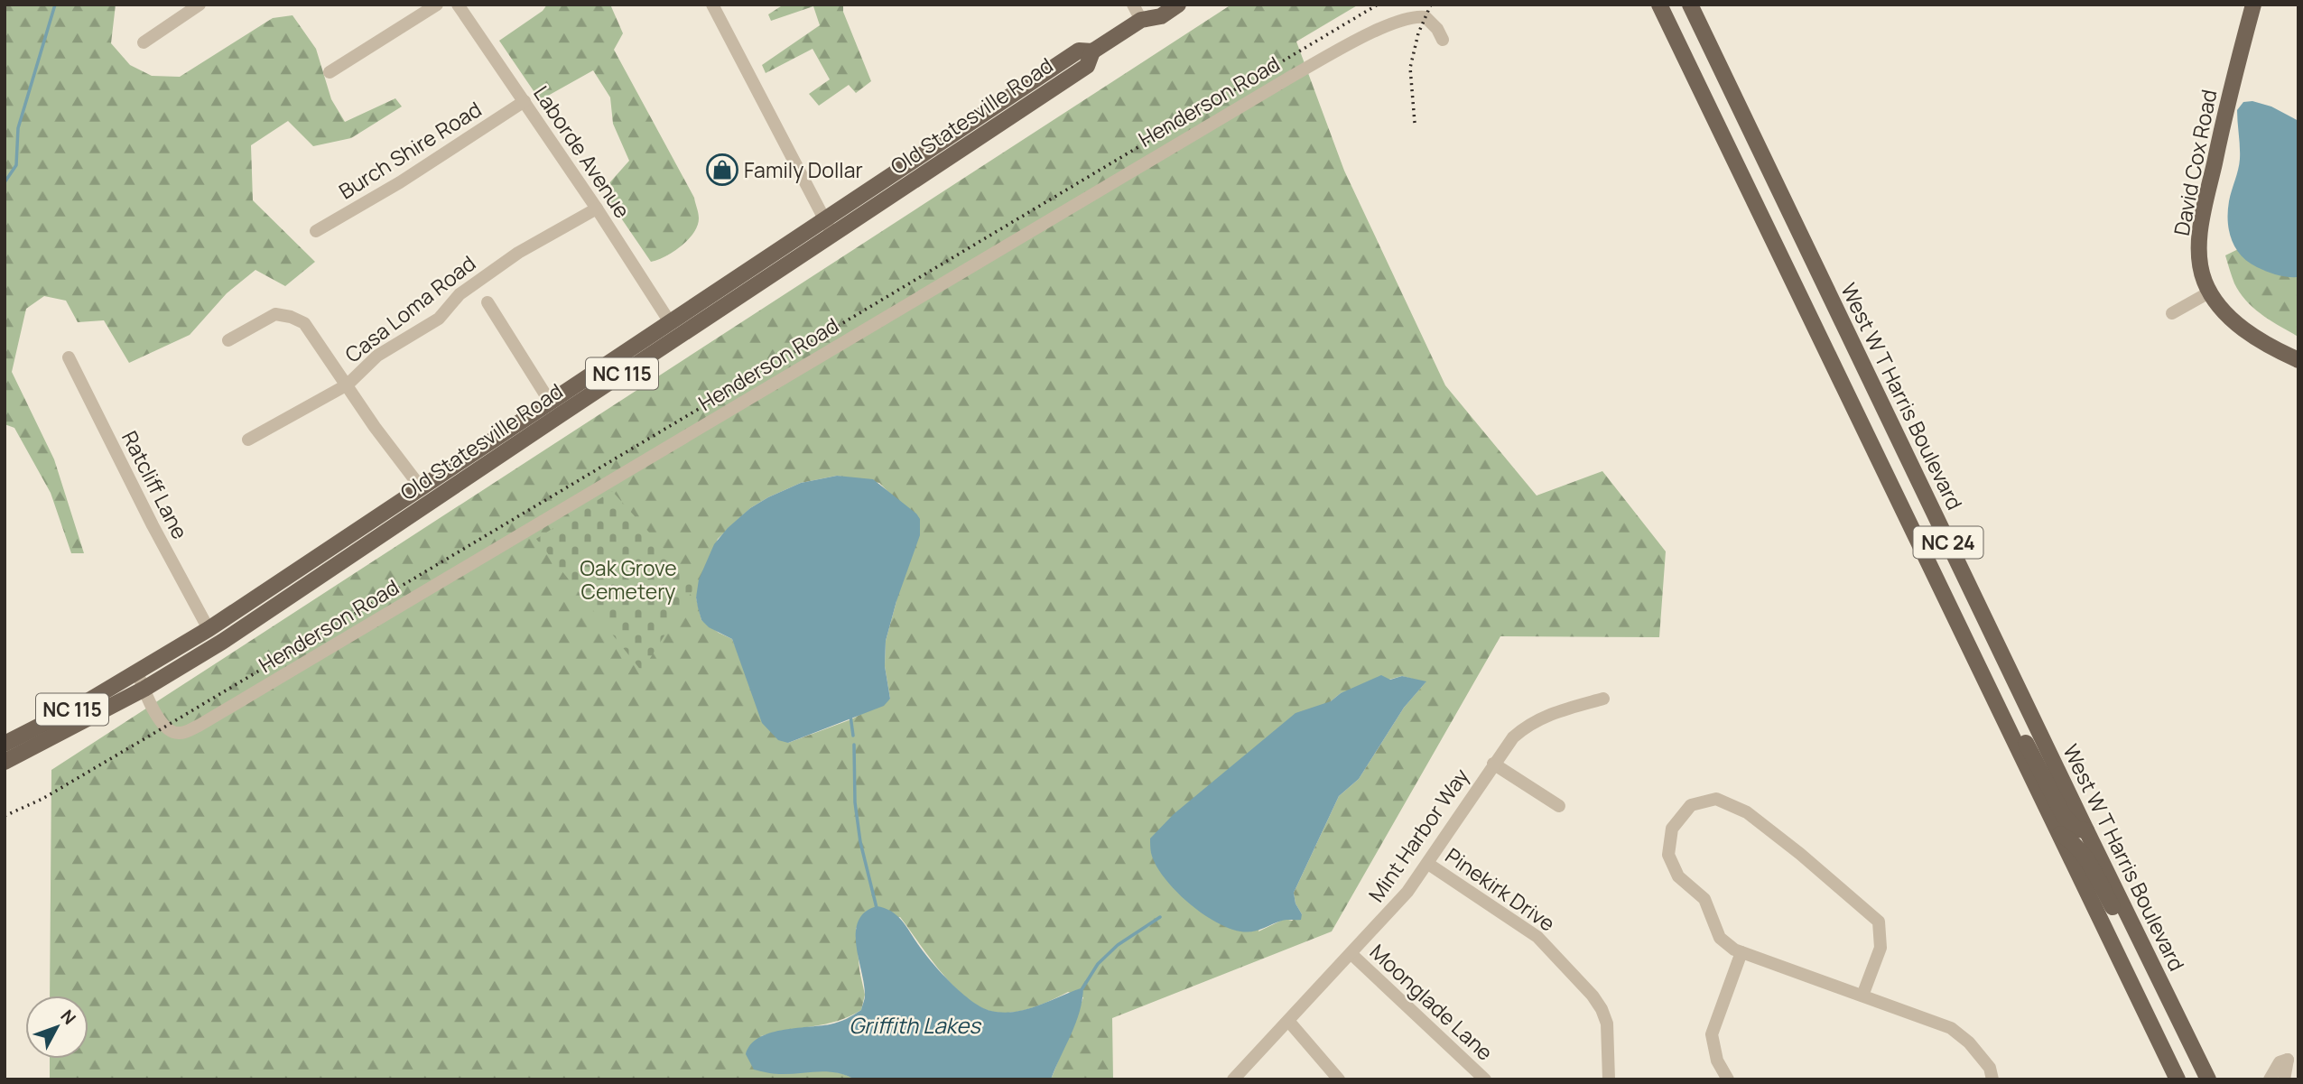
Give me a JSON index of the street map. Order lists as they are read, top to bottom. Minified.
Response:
{"streets":{"main road":["Old Statesville Road","David Cox Road","NC 115","West W T Harris Boulevard","NC 24"],"street":["Henderson Road","Burch Shire Road","Laborde Avenue","Casa Loma Road","Ratcliff Lane","Mint Harbor Way","Pinekirk Drive","Moonglade Lane"]},"crossings":[["Henderson Road","Old Statesville Road"],["Old Statesville Road","Laborde Avenue"],["Old Statesville Road","Ratcliff Lane"],["Burch Shire Road","Laborde Avenue"],["Laborde Avenue","Casa Loma Road"],["Mint Harbor Way","Pinekirk Drive"],["Mint Harbor Way","Moonglade Lane"]],"water":["Griffith Lakes"],"parks":["Oak Grove Cemetery"],"places":{"shop":["Family Dollar"]},"north":"top right"}
